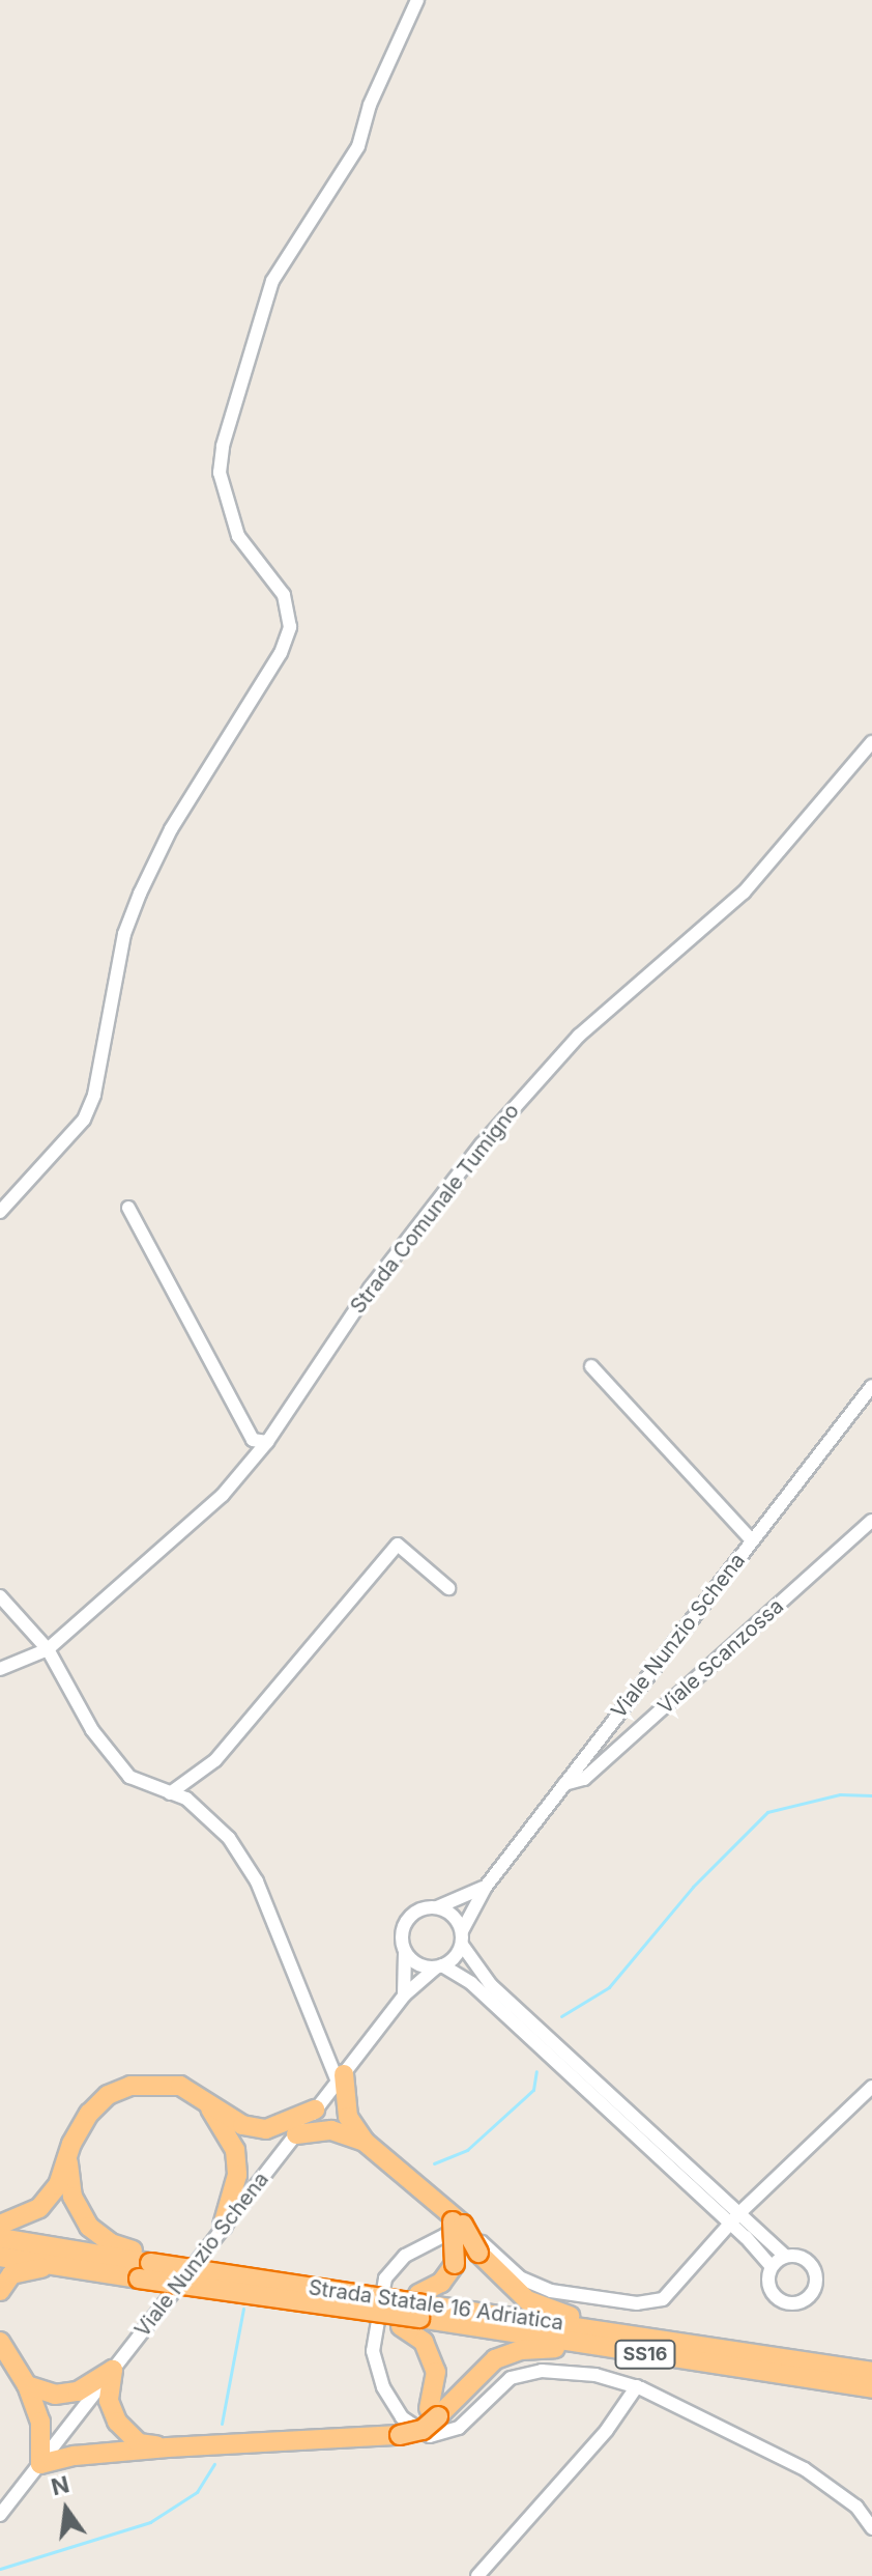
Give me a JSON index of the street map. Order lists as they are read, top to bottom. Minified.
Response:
{"streets":{"highway":["Strada Statale 16 Adriatica","SS16"],"street":["Strada Comunale Tumigno","Viale Nunzio Schena","Viale Scanzossa"]},"crossings":[["Viale Nunzio Schena","Viale Scanzossa"]],"north":"top"}
